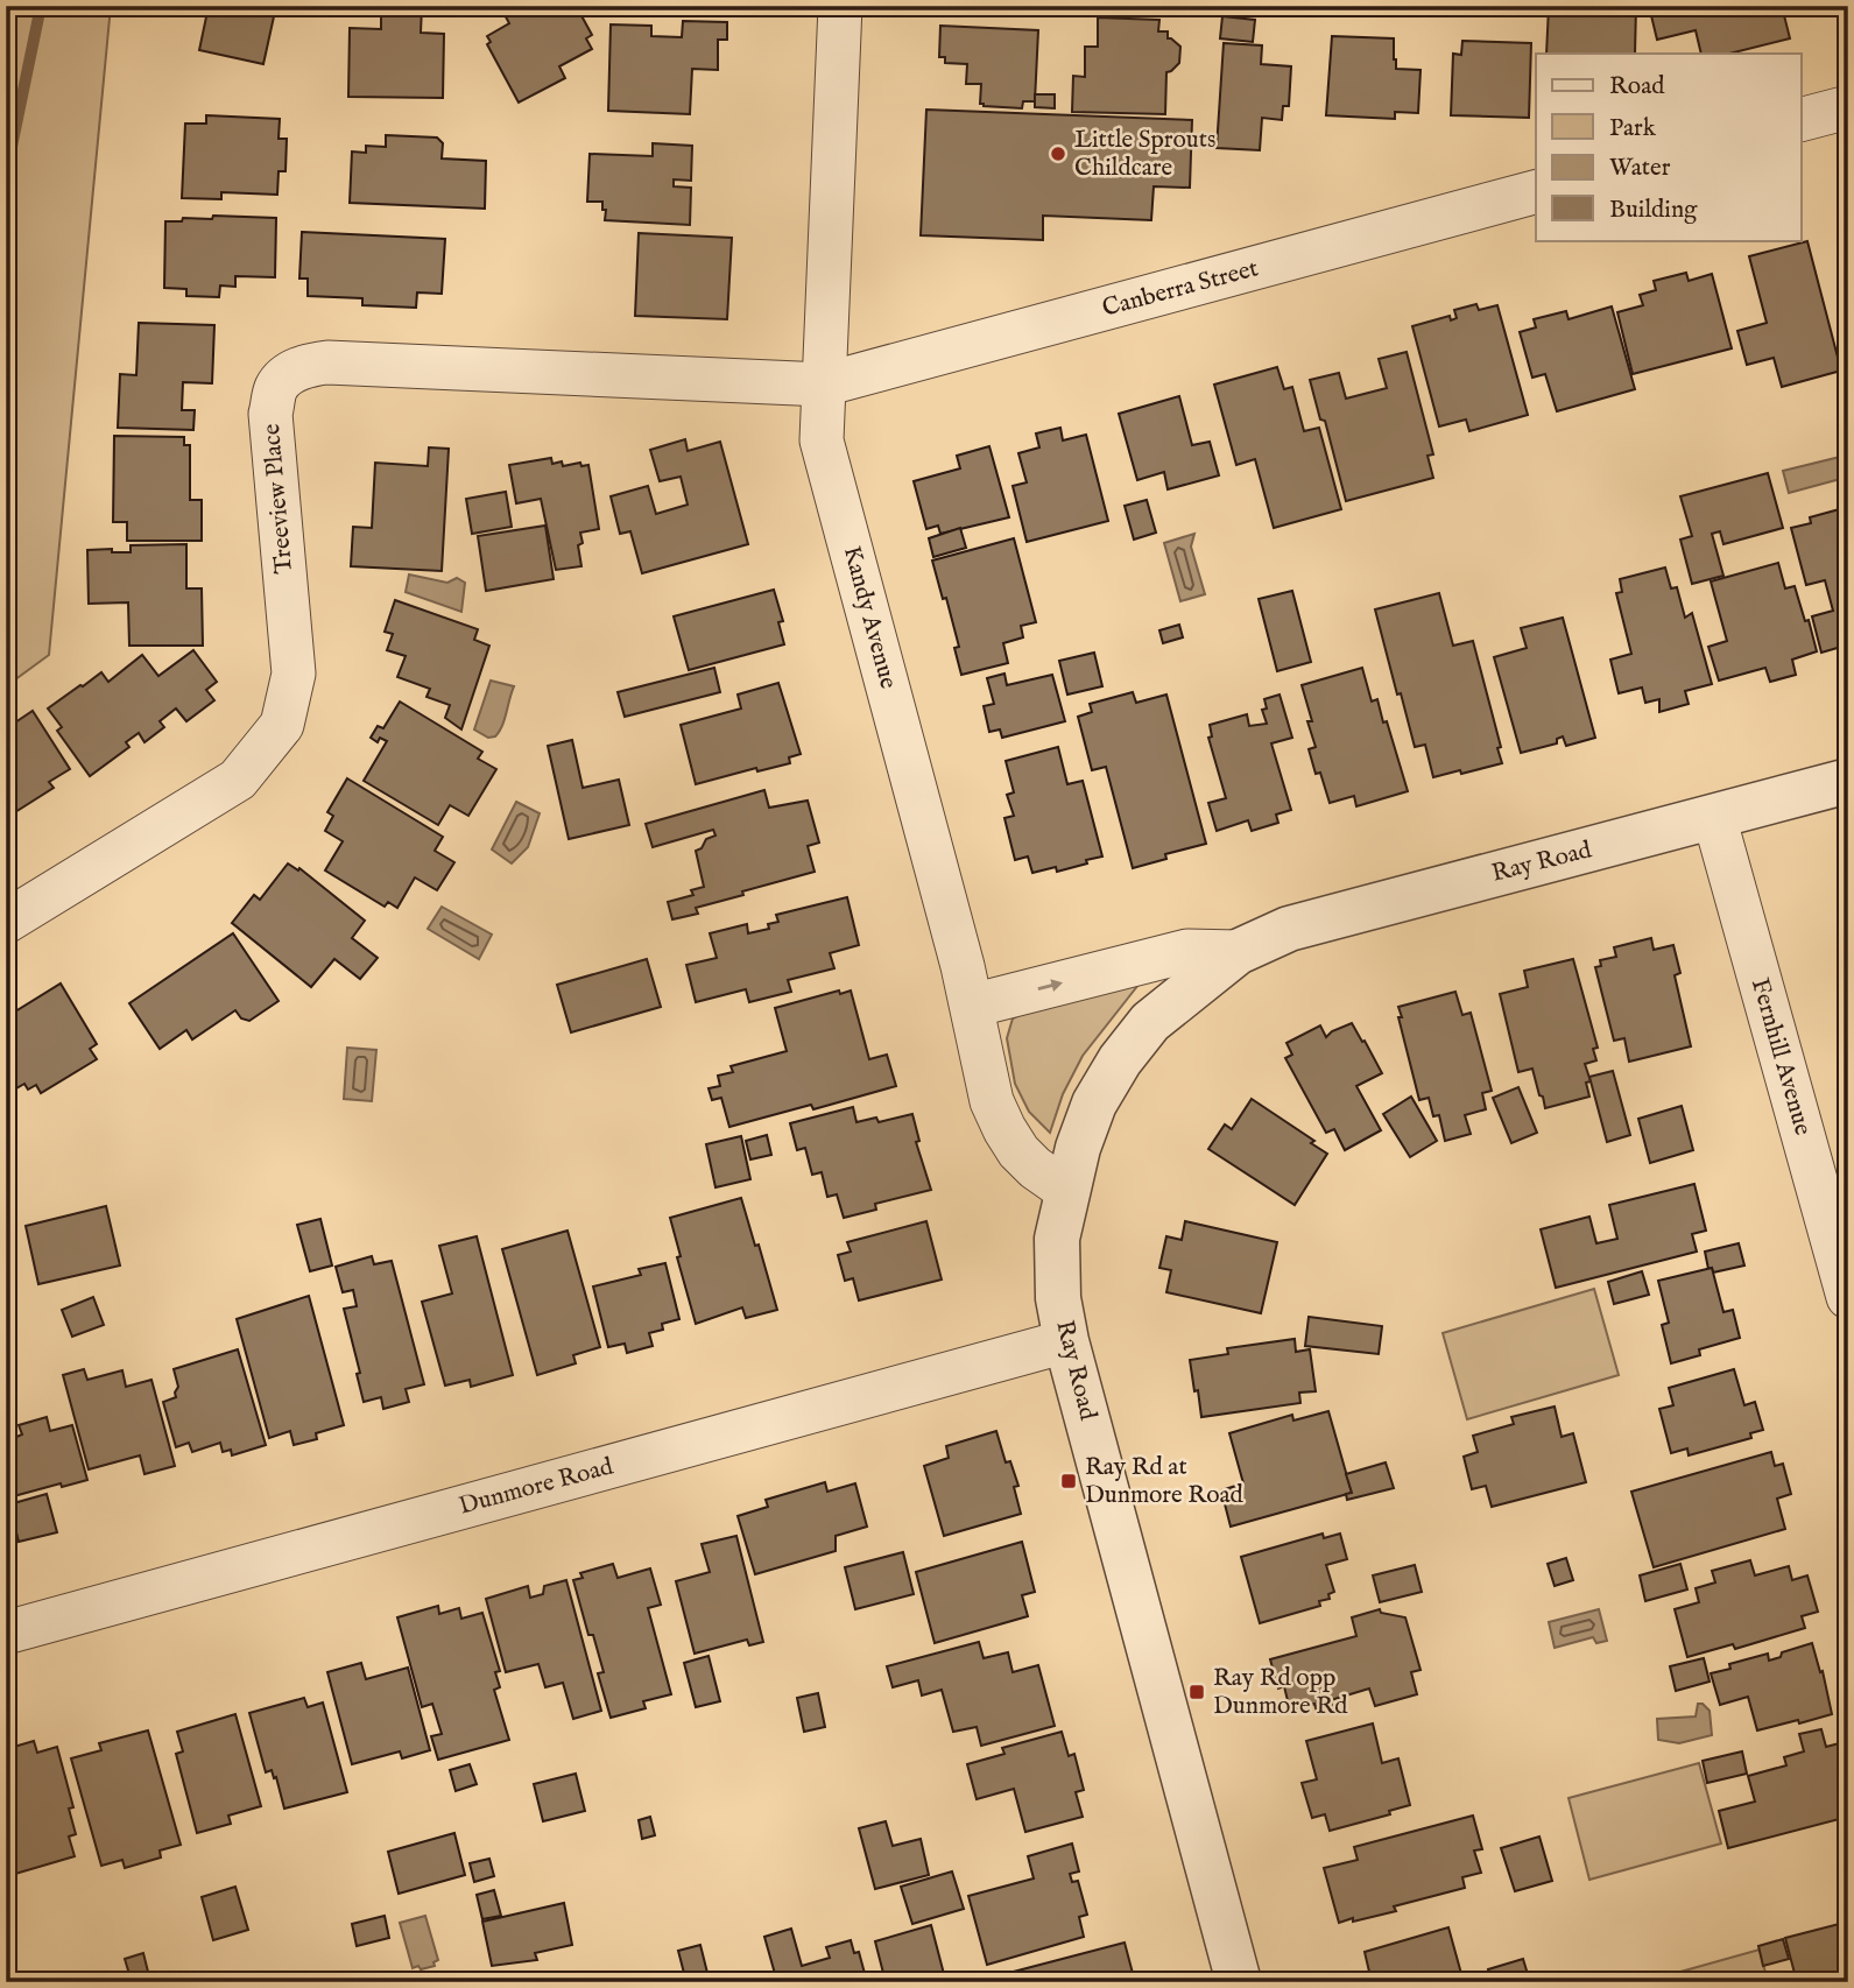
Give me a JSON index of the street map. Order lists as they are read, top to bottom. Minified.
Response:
{"streets":{"street":["Canberra Street","Treeview Place","Kandy Avenue","Ray Road","Fernhill Avenue","Dunmore Road"]},"crossings":[["Canberra Street","Treeview Place"],["Canberra Street","Kandy Avenue"],["Treeview Place","Kandy Avenue"],["Kandy Avenue","Ray Road"],["Ray Road","Fernhill Avenue"],["Ray Road","Dunmore Road"]],"places":{"other":["Little Sprouts Childcare"],"transit":["Ray Rd at Dunmore Road","Ray Rd opp Dunmore Rd"]},"legend":["Road","Park","Water","Building"]}
